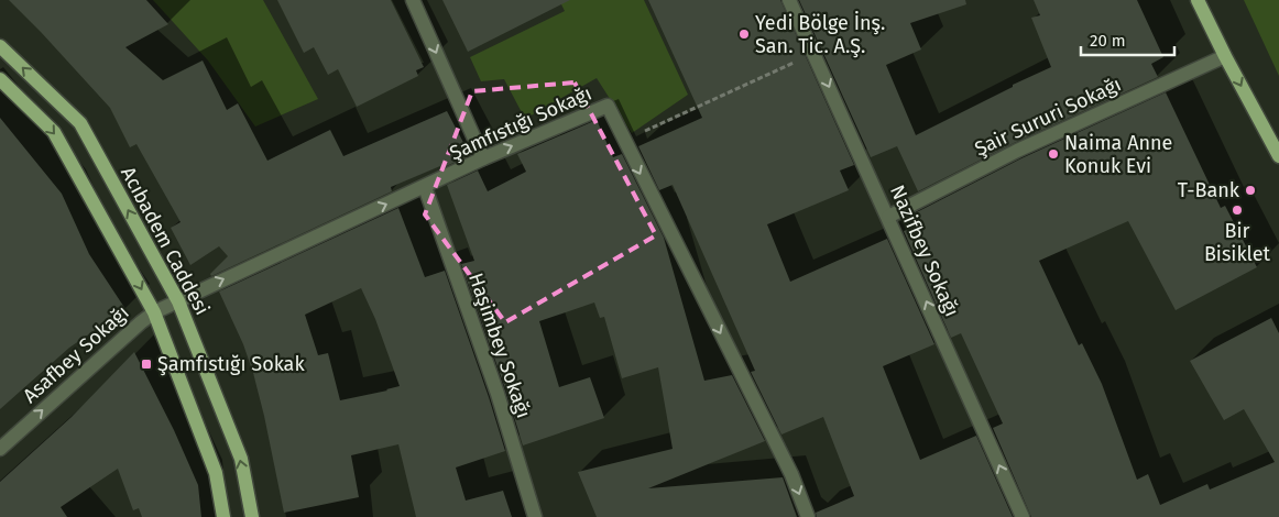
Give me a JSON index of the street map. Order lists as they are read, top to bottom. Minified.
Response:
{"streets":{"main road":["Acıbadem Caddesi"],"street":["Şair Sururi Sokağı","Şamfıstığı Sokağı","Nazifbey Sokağı","Haşimbey Sokağı","Asafbey Sokağı"]},"crossings":[["Şair Sururi Sokağı","Nazifbey Sokağı"],["Şamfıstığı Sokağı","Acıbadem Caddesi"],["Şamfıstığı Sokağı","Haşimbey Sokağı"],["Şamfıstığı Sokağı","Asafbey Sokağı"]],"one_way":["Asafbey Sokağı"],"places":{"other":["Yedi Bölge İnş. San. Tic. A.Ş.","Naima Anne Konuk Evi","T-Bank","Bir Bisiklet"],"transit":["Şamfıstığı Sokak"]},"scale_bar":"20 m"}
